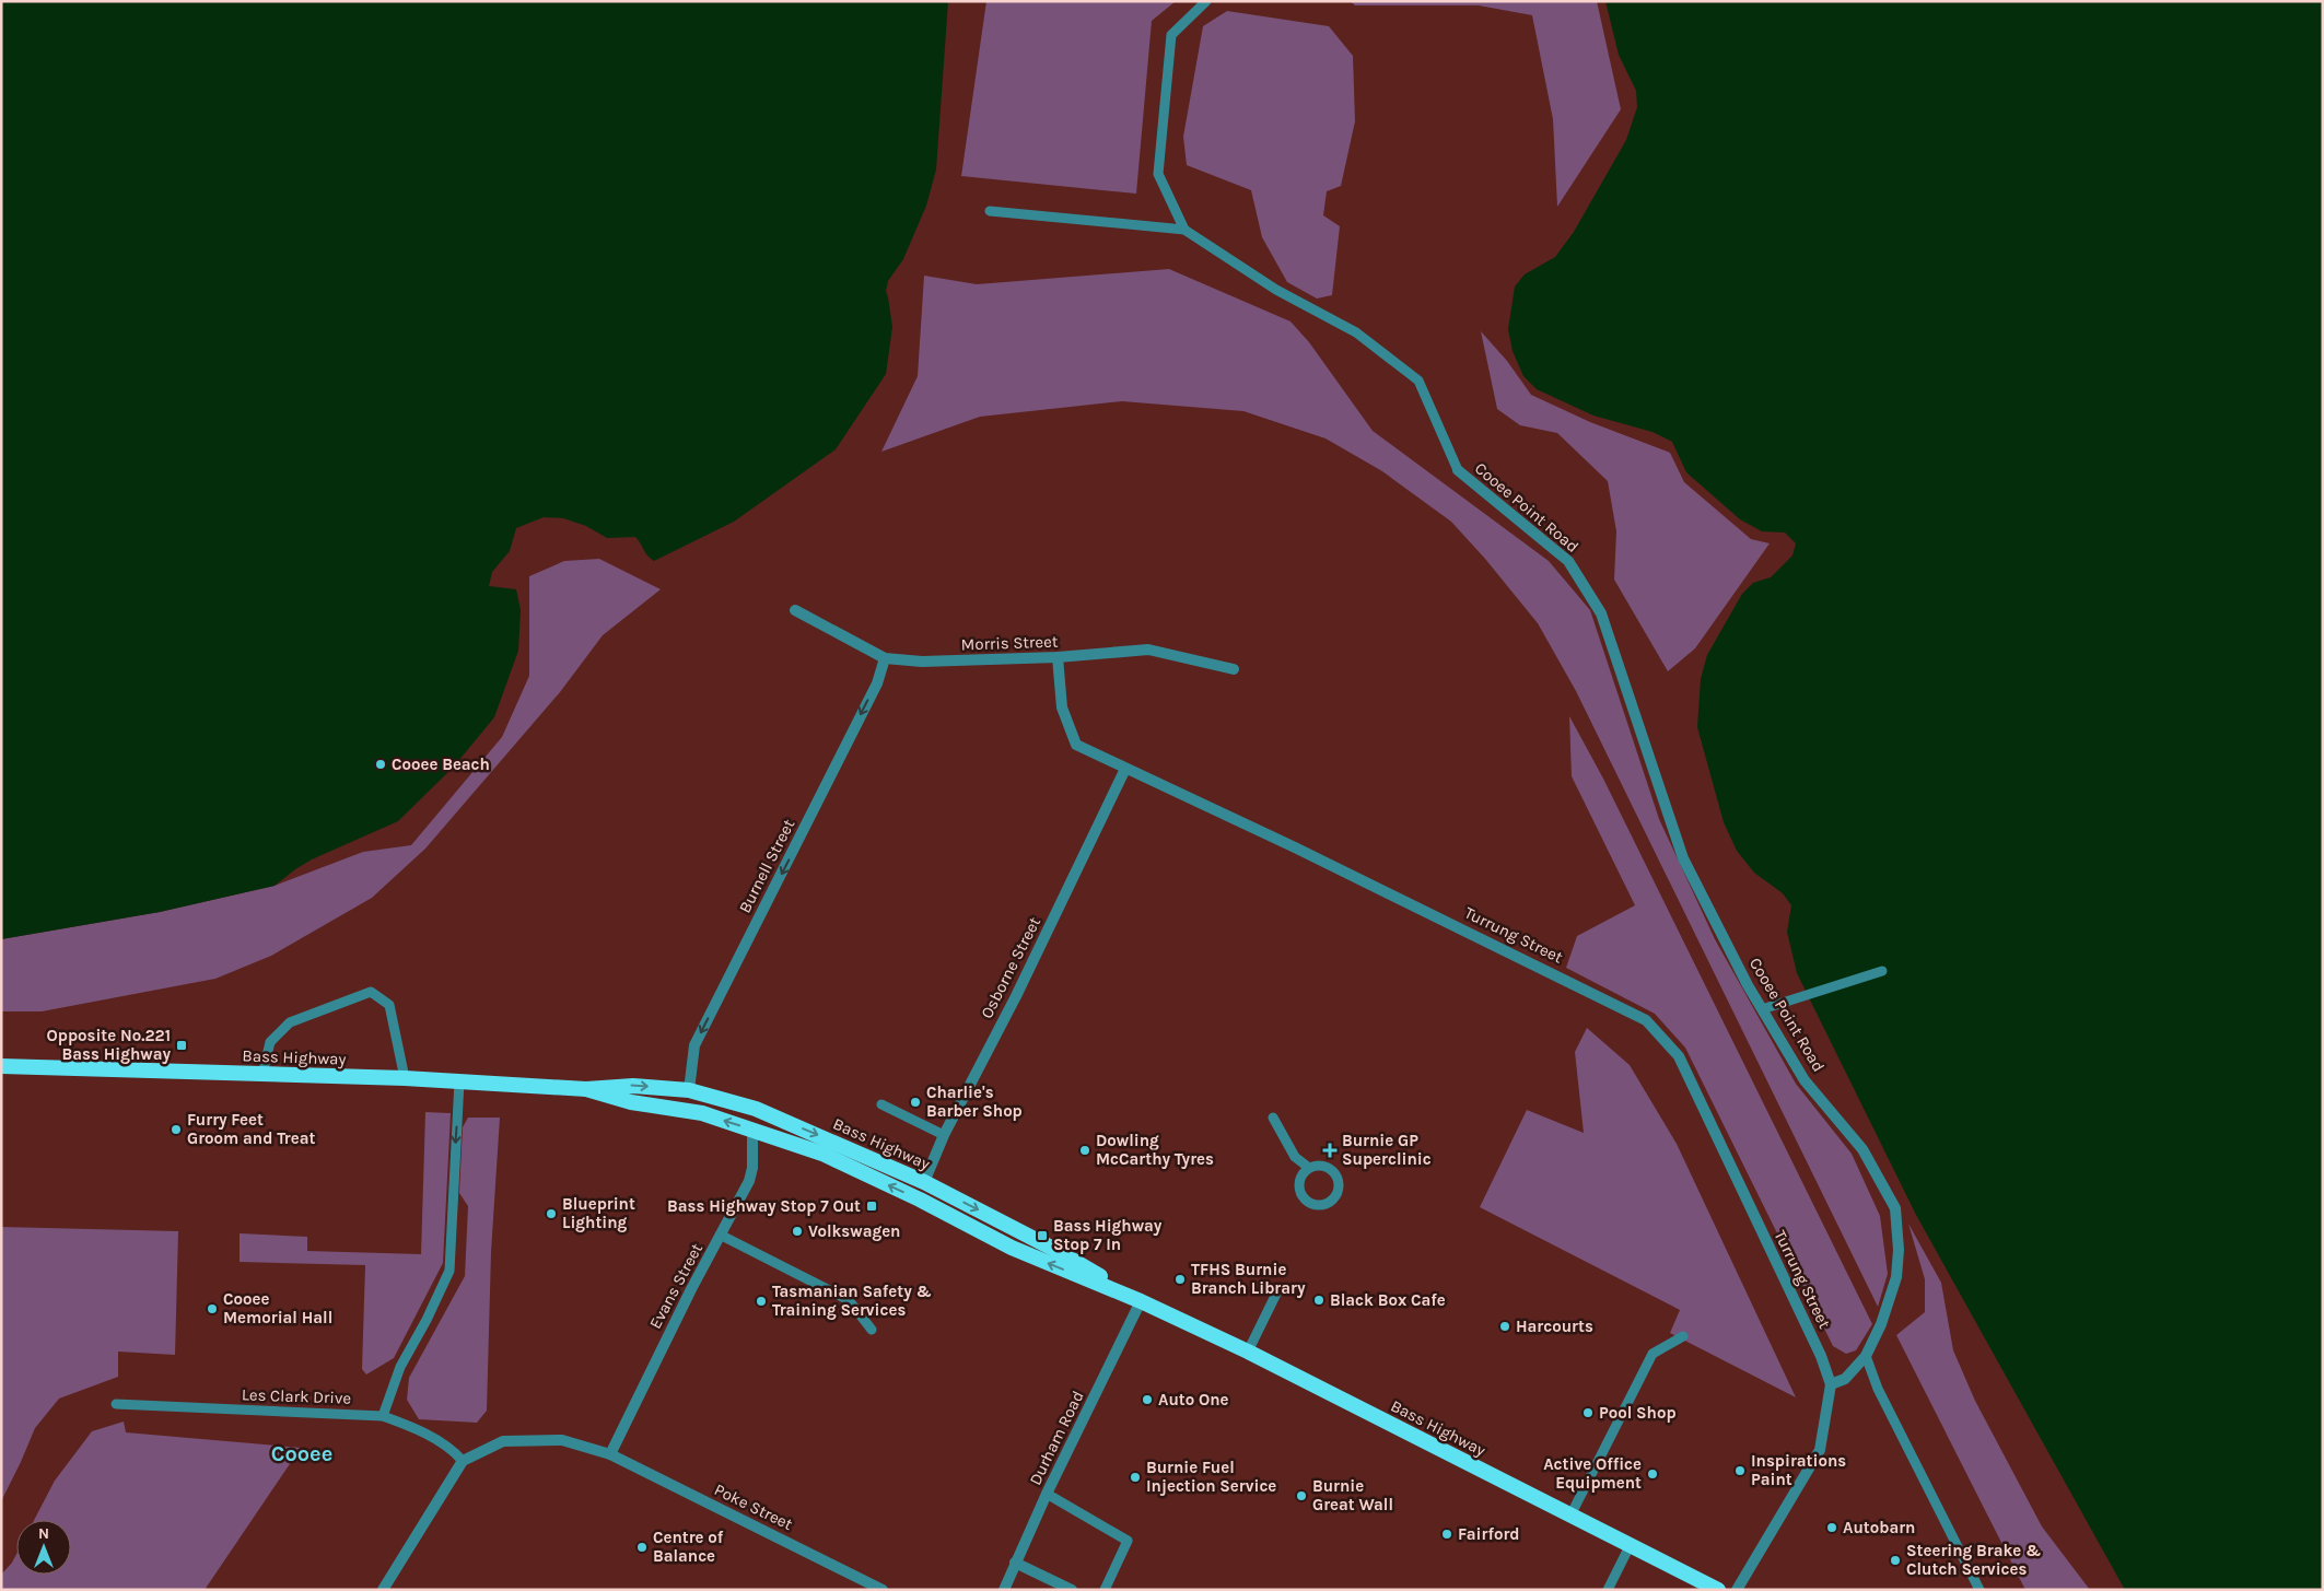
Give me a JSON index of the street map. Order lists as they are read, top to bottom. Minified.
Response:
{"streets":{"highway":["Bass Highway"],"street":["Cooee Point Road","Morris Street","Burnell Street","Turrung Street","Osborne Street","Evans Street","Durham Road","Poke Street"],"lane":["Les Clark Drive"]},"crossings":[["Cooee Point Road","Turrung Street"],["Morris Street","Burnell Street"],["Morris Street","Turrung Street"],["Burnell Street","Bass Highway"],["Turrung Street","Osborne Street"],["Osborne Street","Bass Highway"],["Bass Highway","Evans Street"],["Bass Highway","Durham Road"],["Evans Street","Poke Street"],["Les Clark Drive","Poke Street"]],"one_way":["Burnell Street"],"districts":["Cooee"],"places":{"other":["Cooee Beach","Charlie's Barber Shop","Furry Feet Groom and Treat","Dowling McCarthy Tyres","Blueprint Lighting","Volkswagen","TFHS Burnie Branch Library","Black Box Cafe","Tasmanian Safety & Training Services","Cooee Memorial Hall","Harcourts","Auto One","Pool Shop","Inspirations Paint","Active Office Equipment","Burnie Fuel Injection Service","Burnie Great Wall","Autobarn","Fairford","Centre of Balance","Steering Brake & Clutch Services"],"transit":["Opposite No.221 Bass Highway","Bass Highway Stop 7 Out","Bass Highway Stop 7 In"],"health":["Burnie GP Superclinic"]},"north":"top"}
